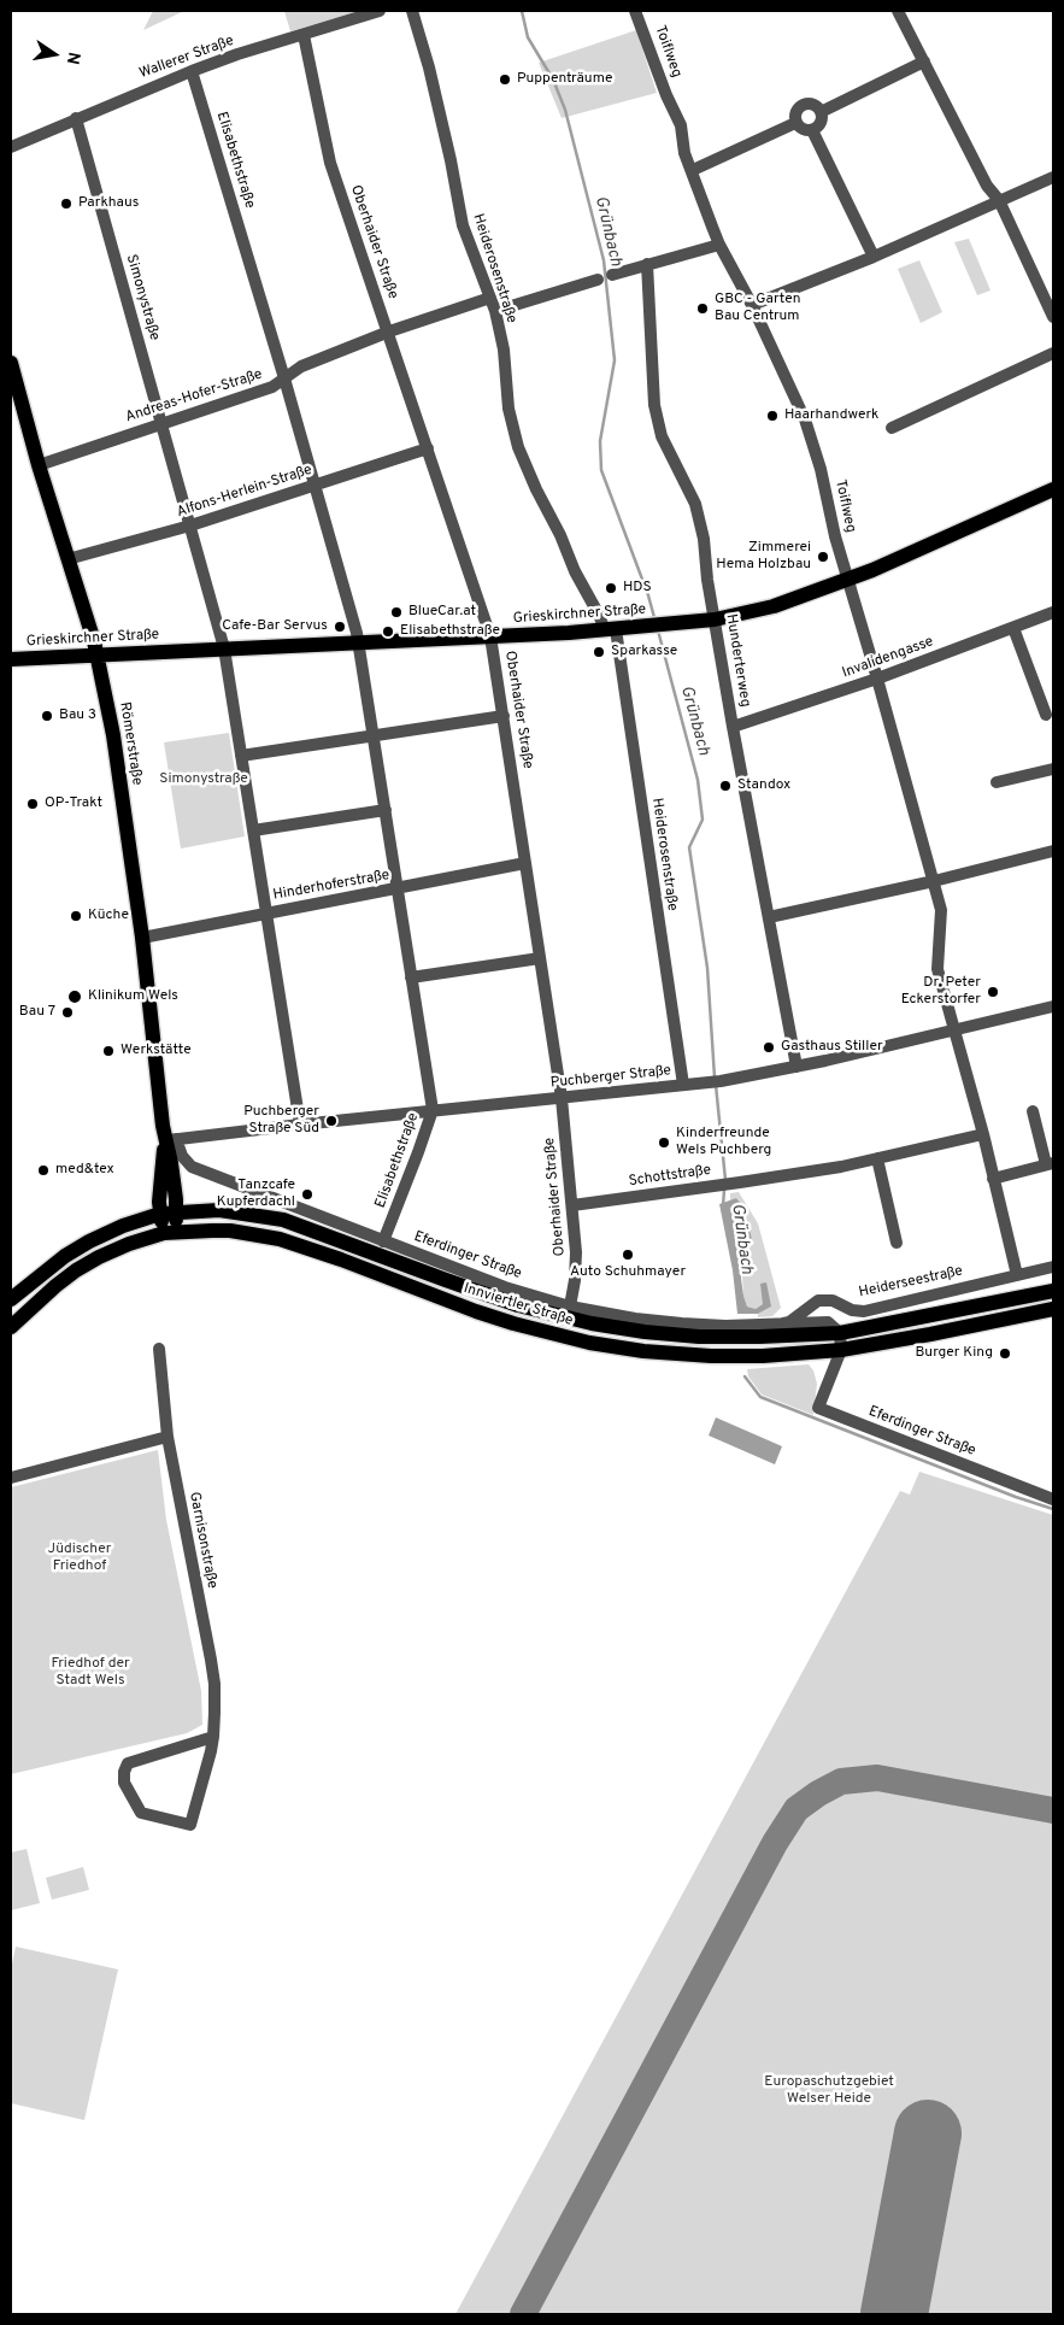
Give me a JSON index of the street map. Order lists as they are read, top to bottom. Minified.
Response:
{"streets":{"main road":["Grieskirchner Straße","Römerstraße","Innviertler Straße"],"street":["Toiflweg","Wallerer Straße","Elisabethstraße","Oberhaider Straße","Heiderosenstraße","Simonystraße","Andreas-Hofer-Straße","Alfons-Herlein-Straße","Invalidengasse","Hunderterweg","Hinderhoferstraße","Puchberger Straße","Schottstraße","Eferdinger Straße","Heiderseestraße","Garnisonstraße"]},"crossings":[["Toiflweg","Grieskirchner Straße"],["Toiflweg","Invalidengasse"],["Toiflweg","Puchberger Straße"],["Toiflweg","Schottstraße"],["Toiflweg","Heiderseestraße"],["Wallerer Straße","Elisabethstraße"],["Wallerer Straße","Oberhaider Straße"],["Wallerer Straße","Simonystraße"],["Elisabethstraße","Andreas-Hofer-Straße"],["Elisabethstraße","Alfons-Herlein-Straße"],["Elisabethstraße","Grieskirchner Straße"],["Elisabethstraße","Hinderhoferstraße"],["Elisabethstraße","Puchberger Straße"],["Elisabethstraße","Eferdinger Straße"],["Oberhaider Straße","Andreas-Hofer-Straße"],["Oberhaider Straße","Alfons-Herlein-Straße"],["Oberhaider Straße","Grieskirchner Straße"],["Oberhaider Straße","Hinderhoferstraße"],["Oberhaider Straße","Puchberger Straße"],["Oberhaider Straße","Schottstraße"],["Oberhaider Straße","Eferdinger Straße"],["Heiderosenstraße","Andreas-Hofer-Straße"],["Heiderosenstraße","Grieskirchner Straße"],["Heiderosenstraße","Puchberger Straße"],["Simonystraße","Andreas-Hofer-Straße"],["Simonystraße","Alfons-Herlein-Straße"],["Simonystraße","Grieskirchner Straße"],["Simonystraße","Hinderhoferstraße"],["Simonystraße","Puchberger Straße"],["Andreas-Hofer-Straße","Römerstraße"],["Alfons-Herlein-Straße","Römerstraße"],["Grieskirchner Straße","Hunderterweg"],["Grieskirchner Straße","Römerstraße"],["Invalidengasse","Hunderterweg"],["Hunderterweg","Puchberger Straße"],["Römerstraße","Hinderhoferstraße"],["Römerstraße","Puchberger Straße"],["Römerstraße","Eferdinger Straße"],["Römerstraße","Innviertler Straße"],["Puchberger Straße","Eferdinger Straße"],["Eferdinger Straße","Heiderseestraße"],["Eferdinger Straße","Innviertler Straße"]],"water":["Grünbach"],"parks":["Simonystraße","Jüdischer Friedhof","Friedhof der Stadt Wels","Europaschutzgebiet Welser Heide"],"places":["Puppenträume","Parkhaus","GBC - Garten Bau Centrum","Haarhandwerk","Zimmerei Hema Holzbau","HDS","BlueCar.at","Cafe-Bar Servus","Elisabethstraße","Sparkasse","Bau 3","Standox","OP-Trakt","Küche","Dr. Peter Eckerstorfer","Klinikum Wels","Bau 7","Gasthaus Stiller","Werkstätte","Puchberger Straße Süd","Kinderfreunde Wels Puchberg","med&tex","Tanzcafe Kupferdachl","Auto Schuhmayer","Burger King"],"north":"right"}
